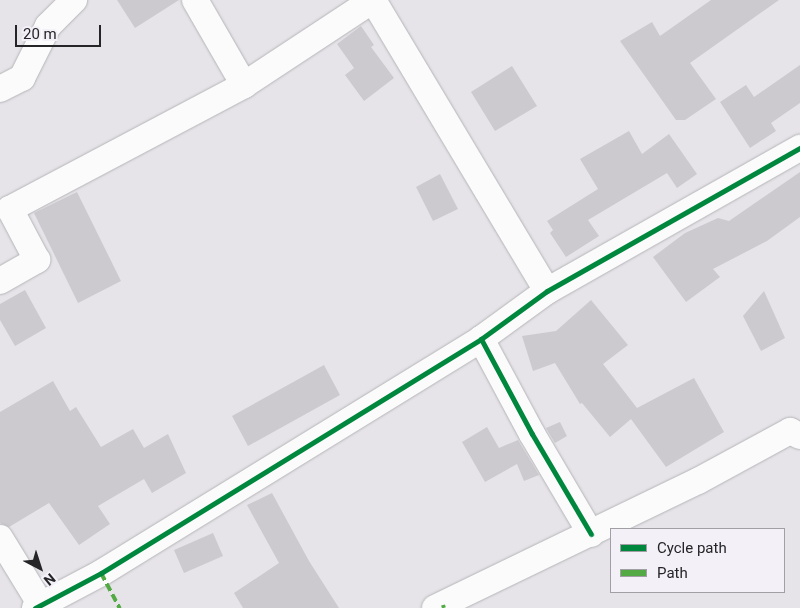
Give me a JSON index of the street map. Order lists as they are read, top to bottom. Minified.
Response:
{"legend":["Cycle path","Path"],"scale_bar":"20 m","north":"bottom right"}
